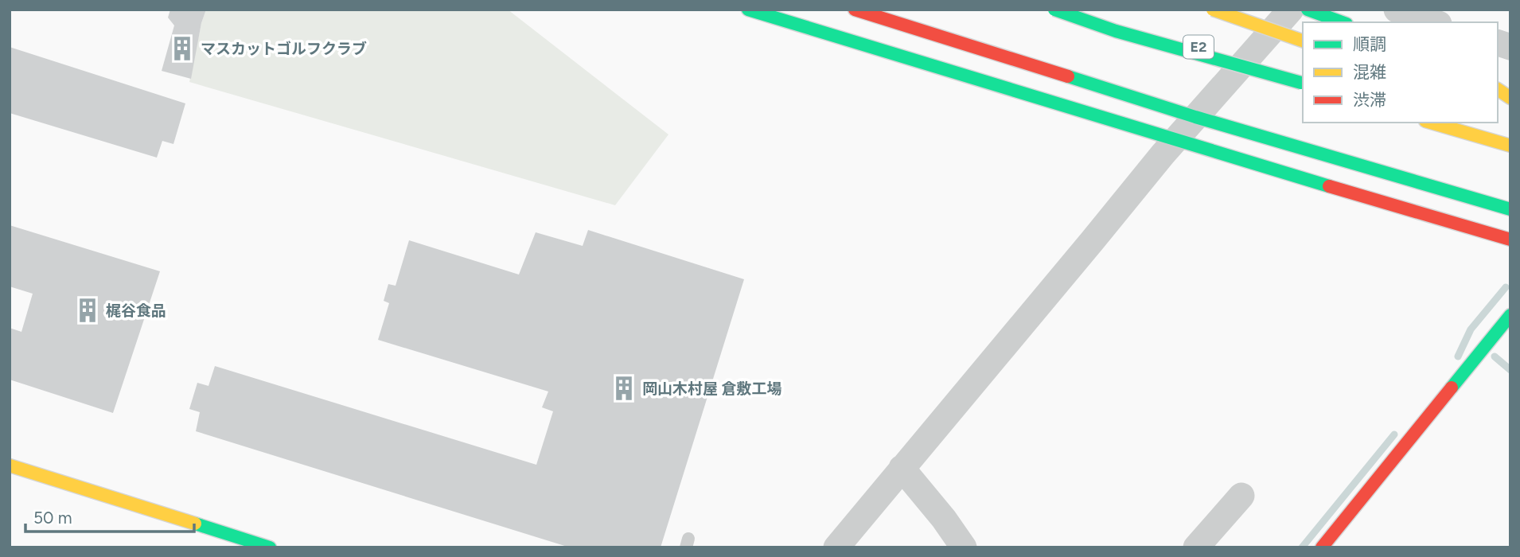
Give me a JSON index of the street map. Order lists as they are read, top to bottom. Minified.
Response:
{"streets":{"main road":["E2"]},"places":{"building":["マスカットゴルフクラブ","梶谷食品","岡山木村屋 倉敷工場"]},"legend":["順調","混雑","渋滞"],"scale_bar":"50 m"}
